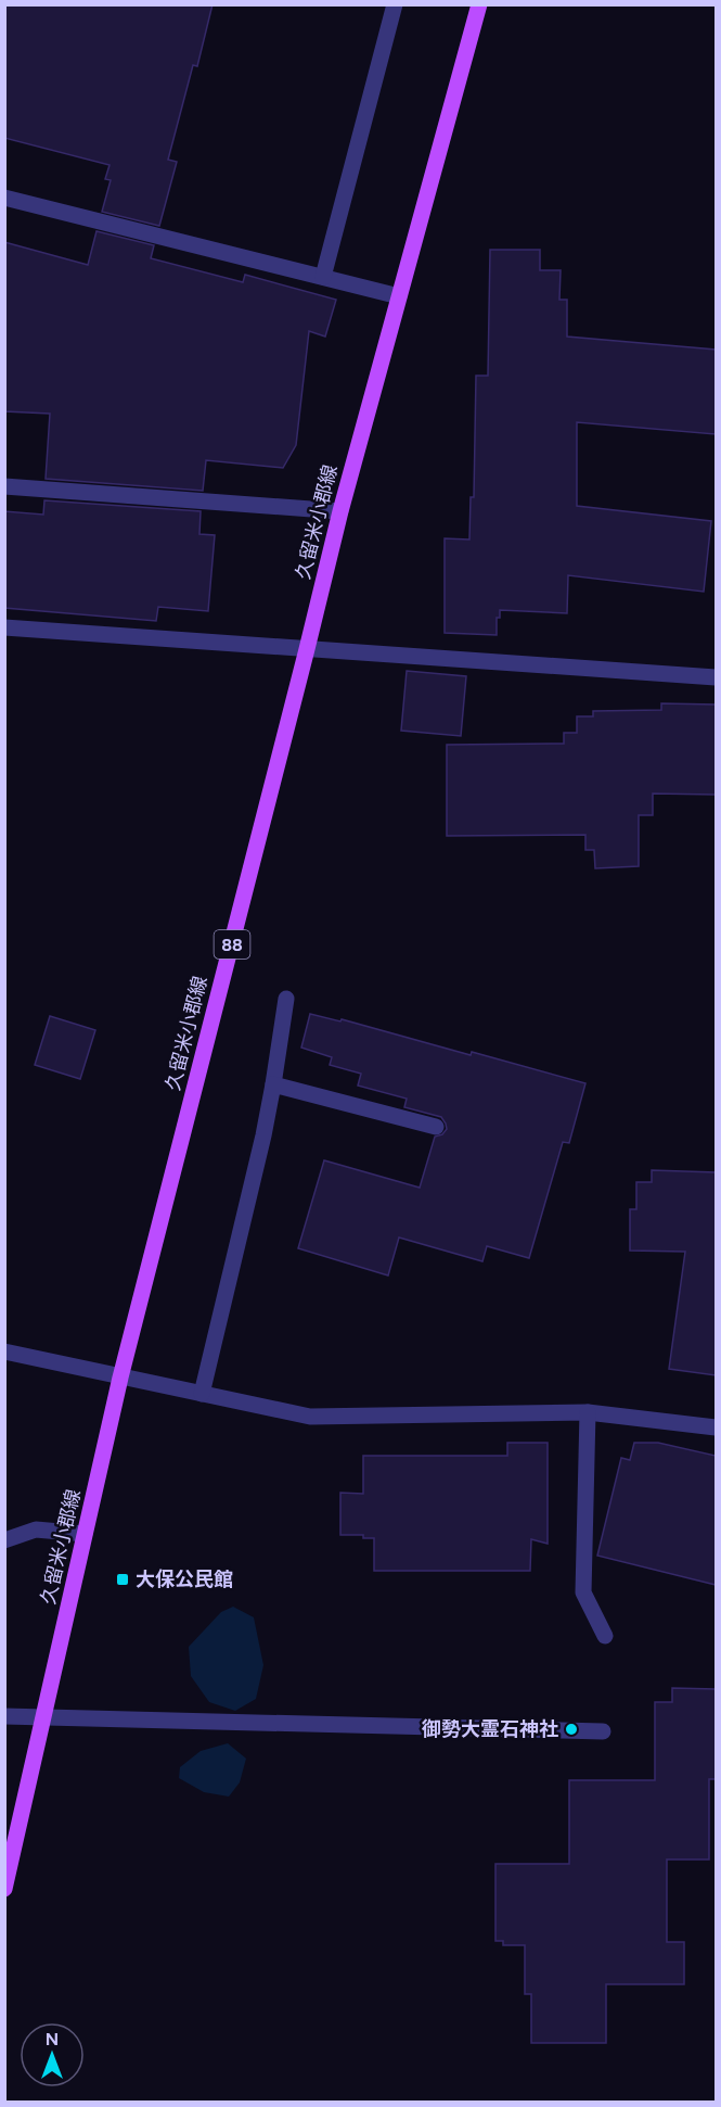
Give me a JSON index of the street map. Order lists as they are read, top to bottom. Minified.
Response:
{"streets":{"main road":["久留米小郡線","88"]},"places":{"transit":["大保公民館"],"other":["御勢大霊石神社"]},"north":"top"}
